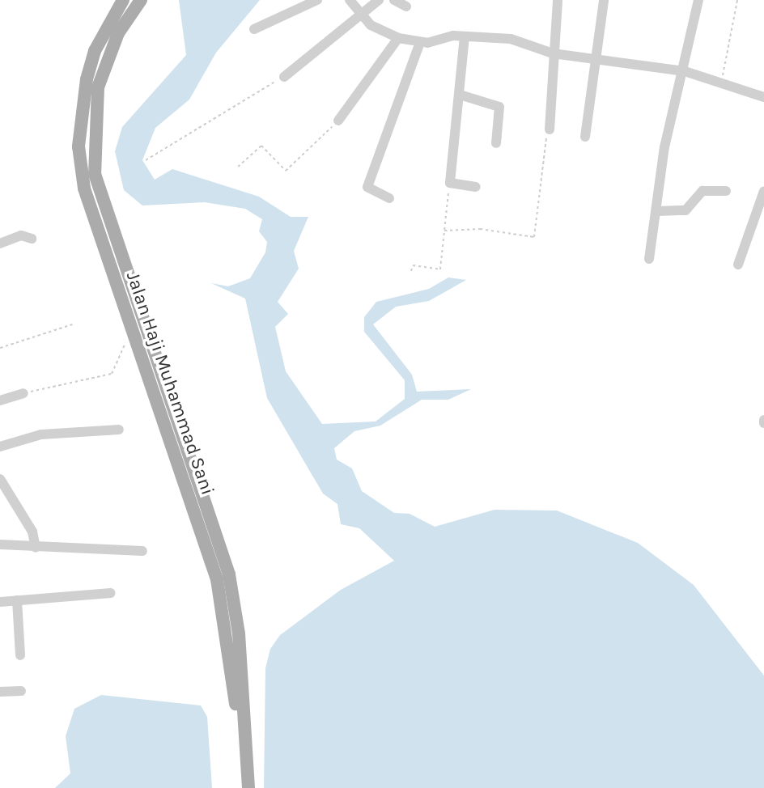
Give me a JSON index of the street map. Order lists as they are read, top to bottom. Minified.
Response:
{"streets":{"main road":["Jalan Haji Muhammad Sani"]}}
